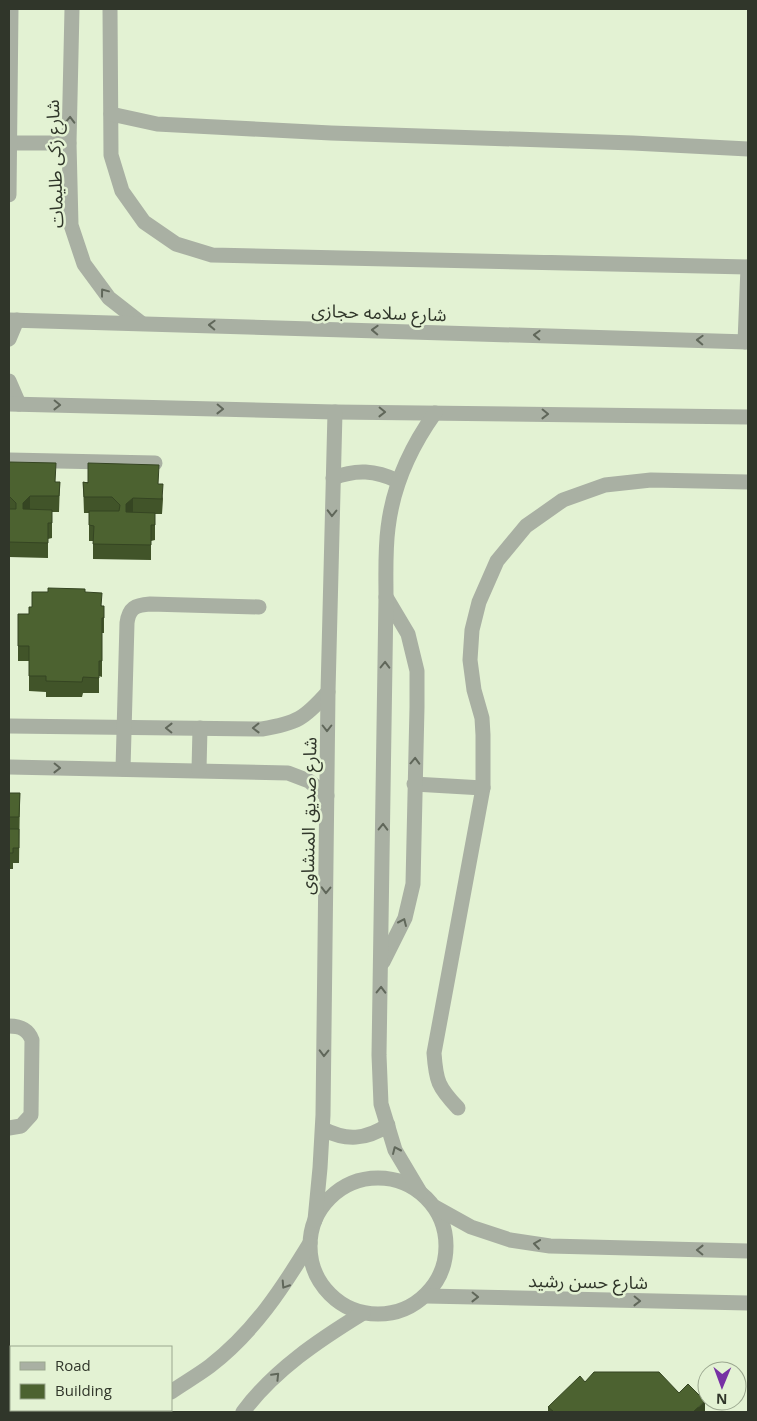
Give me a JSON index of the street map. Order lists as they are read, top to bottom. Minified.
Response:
{"streets":{"street":["شارع زكى طليمات","شارع سلامه حجازى","شارع صديق المنشاوى","شارع حسن رشيد"]},"crossings":[["شارع زكى طليمات","شارع سلامه حجازى"],["شارع صديق المنشاوى","شارع حسن رشيد"]],"legend":["Road","Building"],"north":"bottom"}
